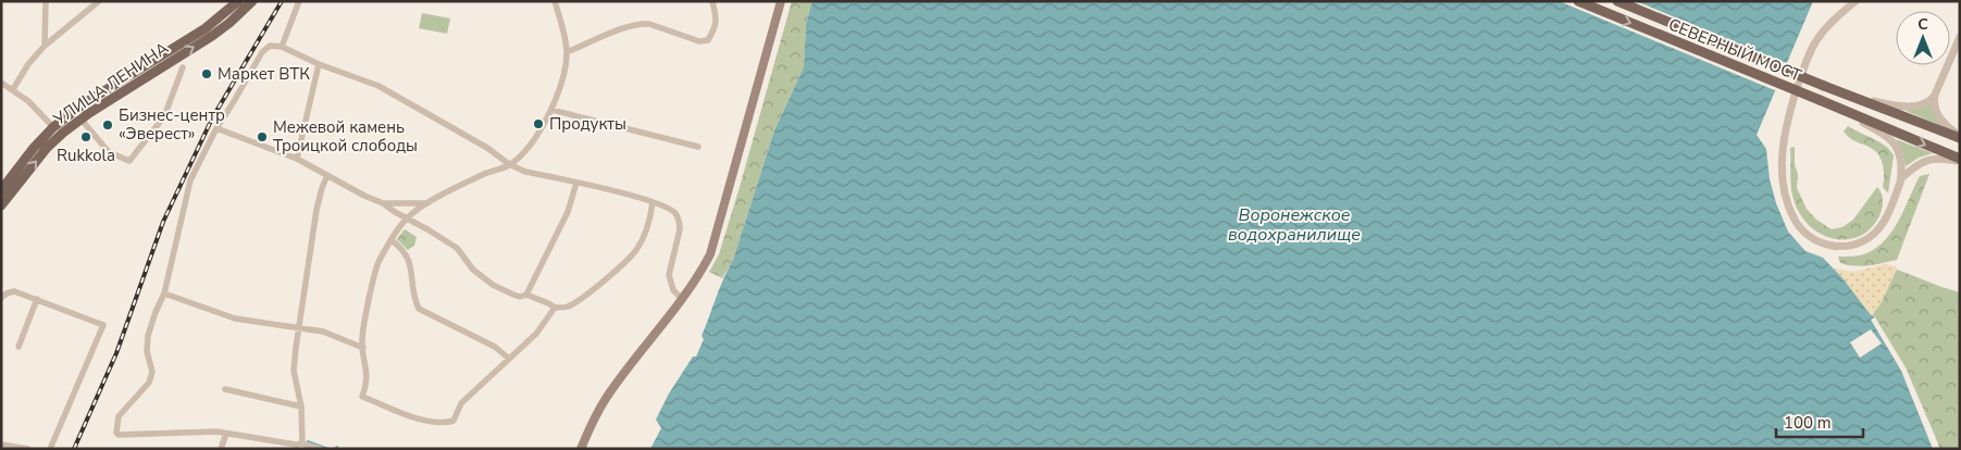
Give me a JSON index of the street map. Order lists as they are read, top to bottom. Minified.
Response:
{"streets":{"main road":["СЕВЕРНЫЙ МОСТ","УЛИЦА ЛЕНИНА"]},"water":["Воронежское водохранилище"],"places":["Маркет ВТК","Продукты","Бизнес-центр «Эверест»","Rukkola","Межевой камень Троицкой слободы"],"scale_bar":"100 m","north":"top"}
